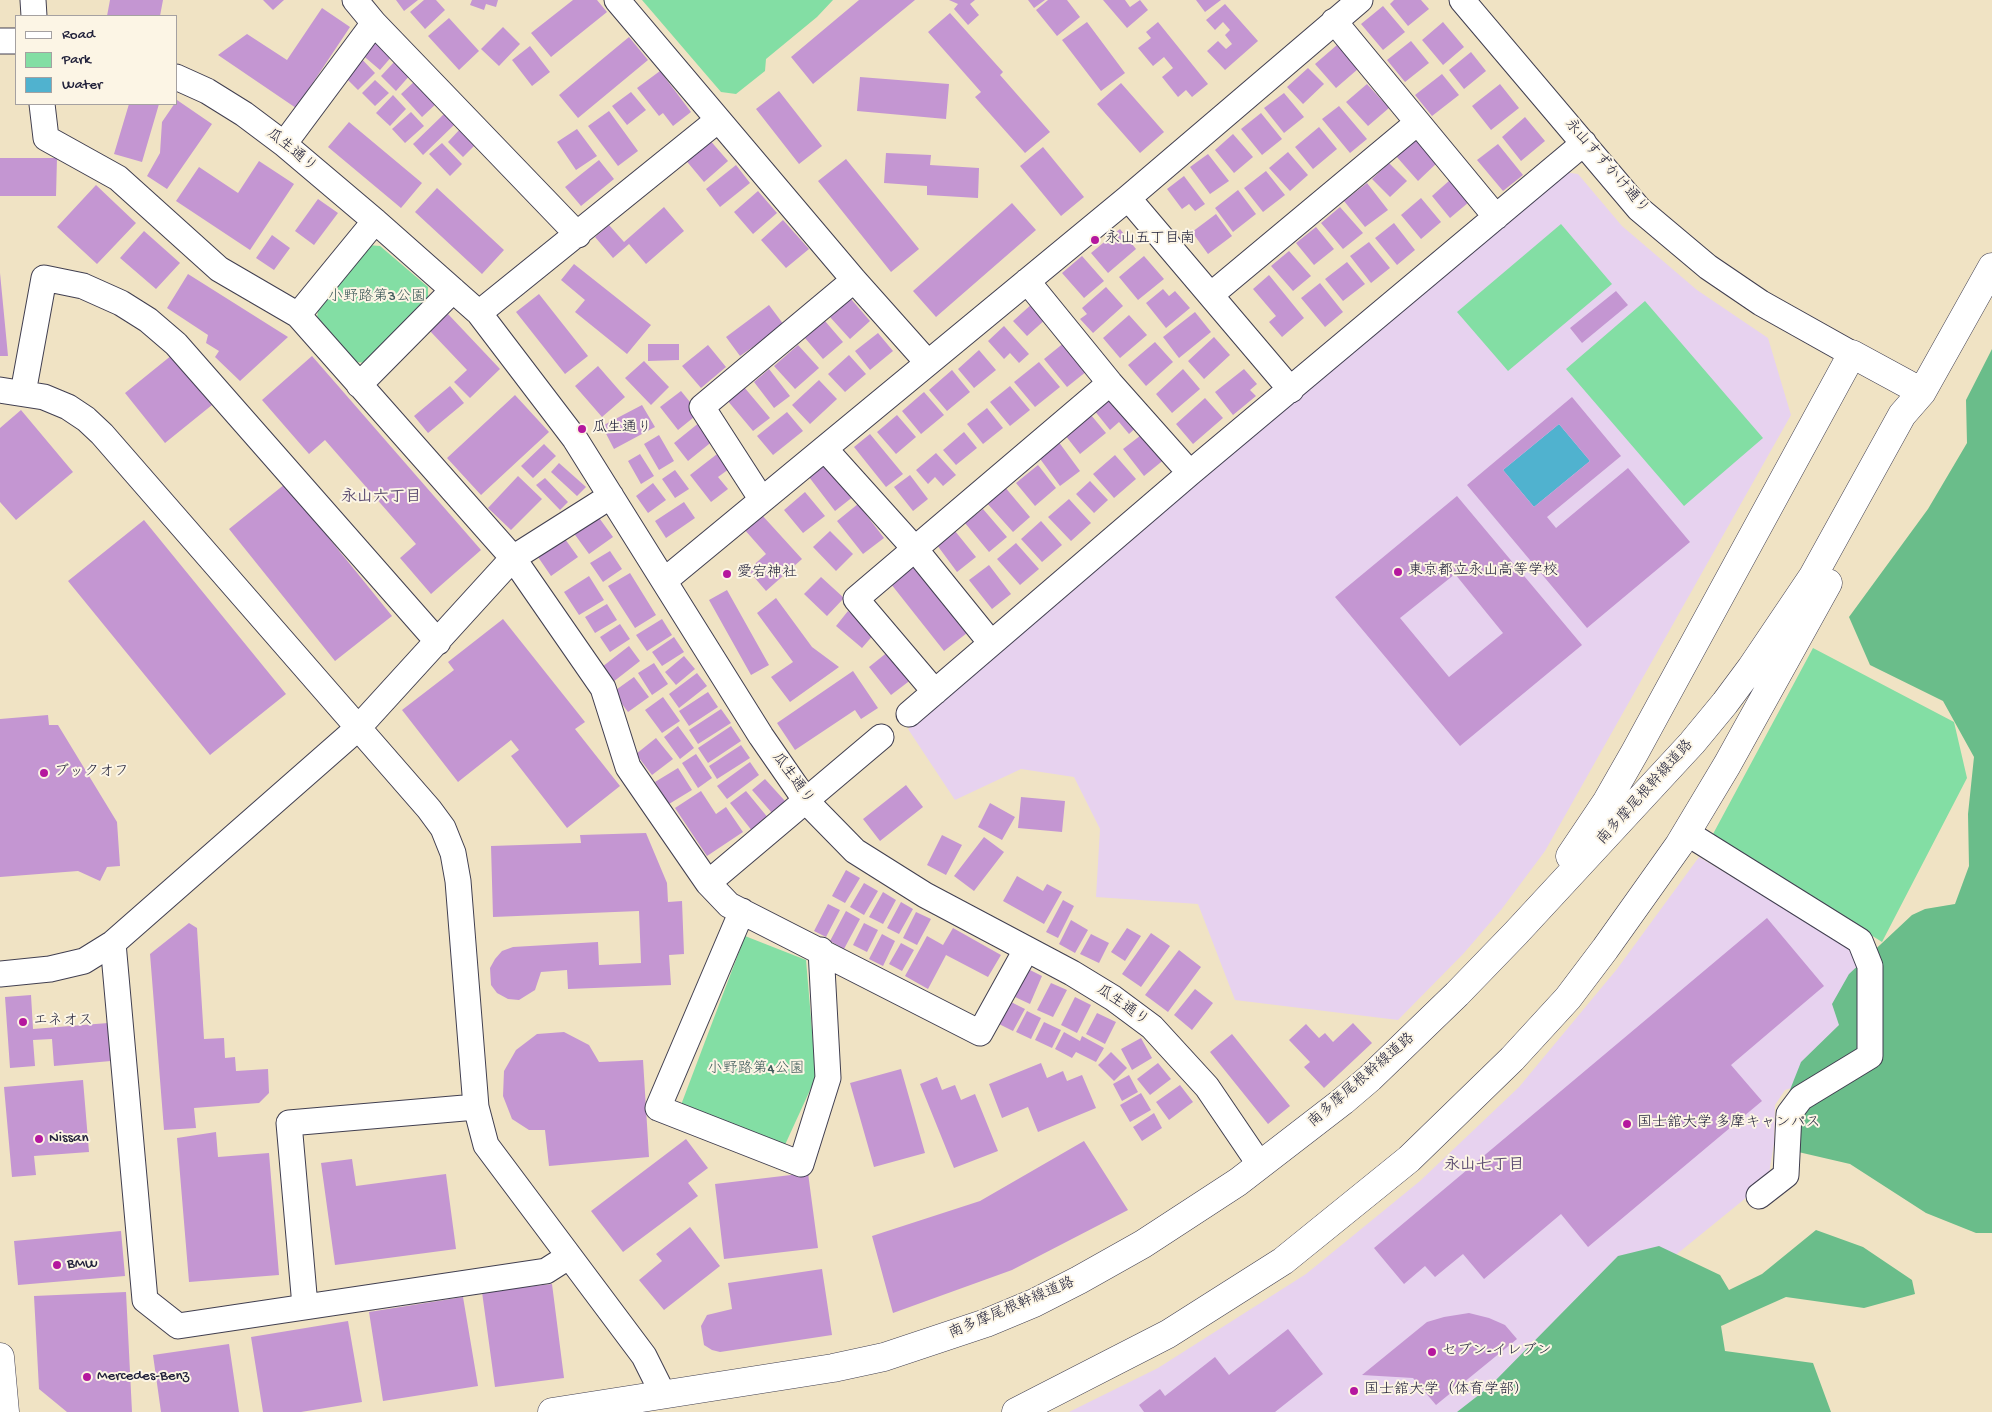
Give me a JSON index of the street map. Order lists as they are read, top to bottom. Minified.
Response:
{"streets":{"main road":["南多摩尾根幹線道路"],"street":["瓜生通り","永山すずかけ通り"]},"crossings":[["瓜生通り","南多摩尾根幹線道路"]],"districts":["永山六丁目","永山七丁目"],"parks":["小野路第3公園","小野路第4公園"],"places":["永山五丁目南","瓜生通り","東京都立永山高等学校","愛宕神社","ブックオフ","エネオス","国士舘大学 多摩キャンパス","Nissan","BMW","セブン-イレブン","Mercedes-Benz","国士舘大学（体育学部）"],"legend":["Road","Park","Water"]}
